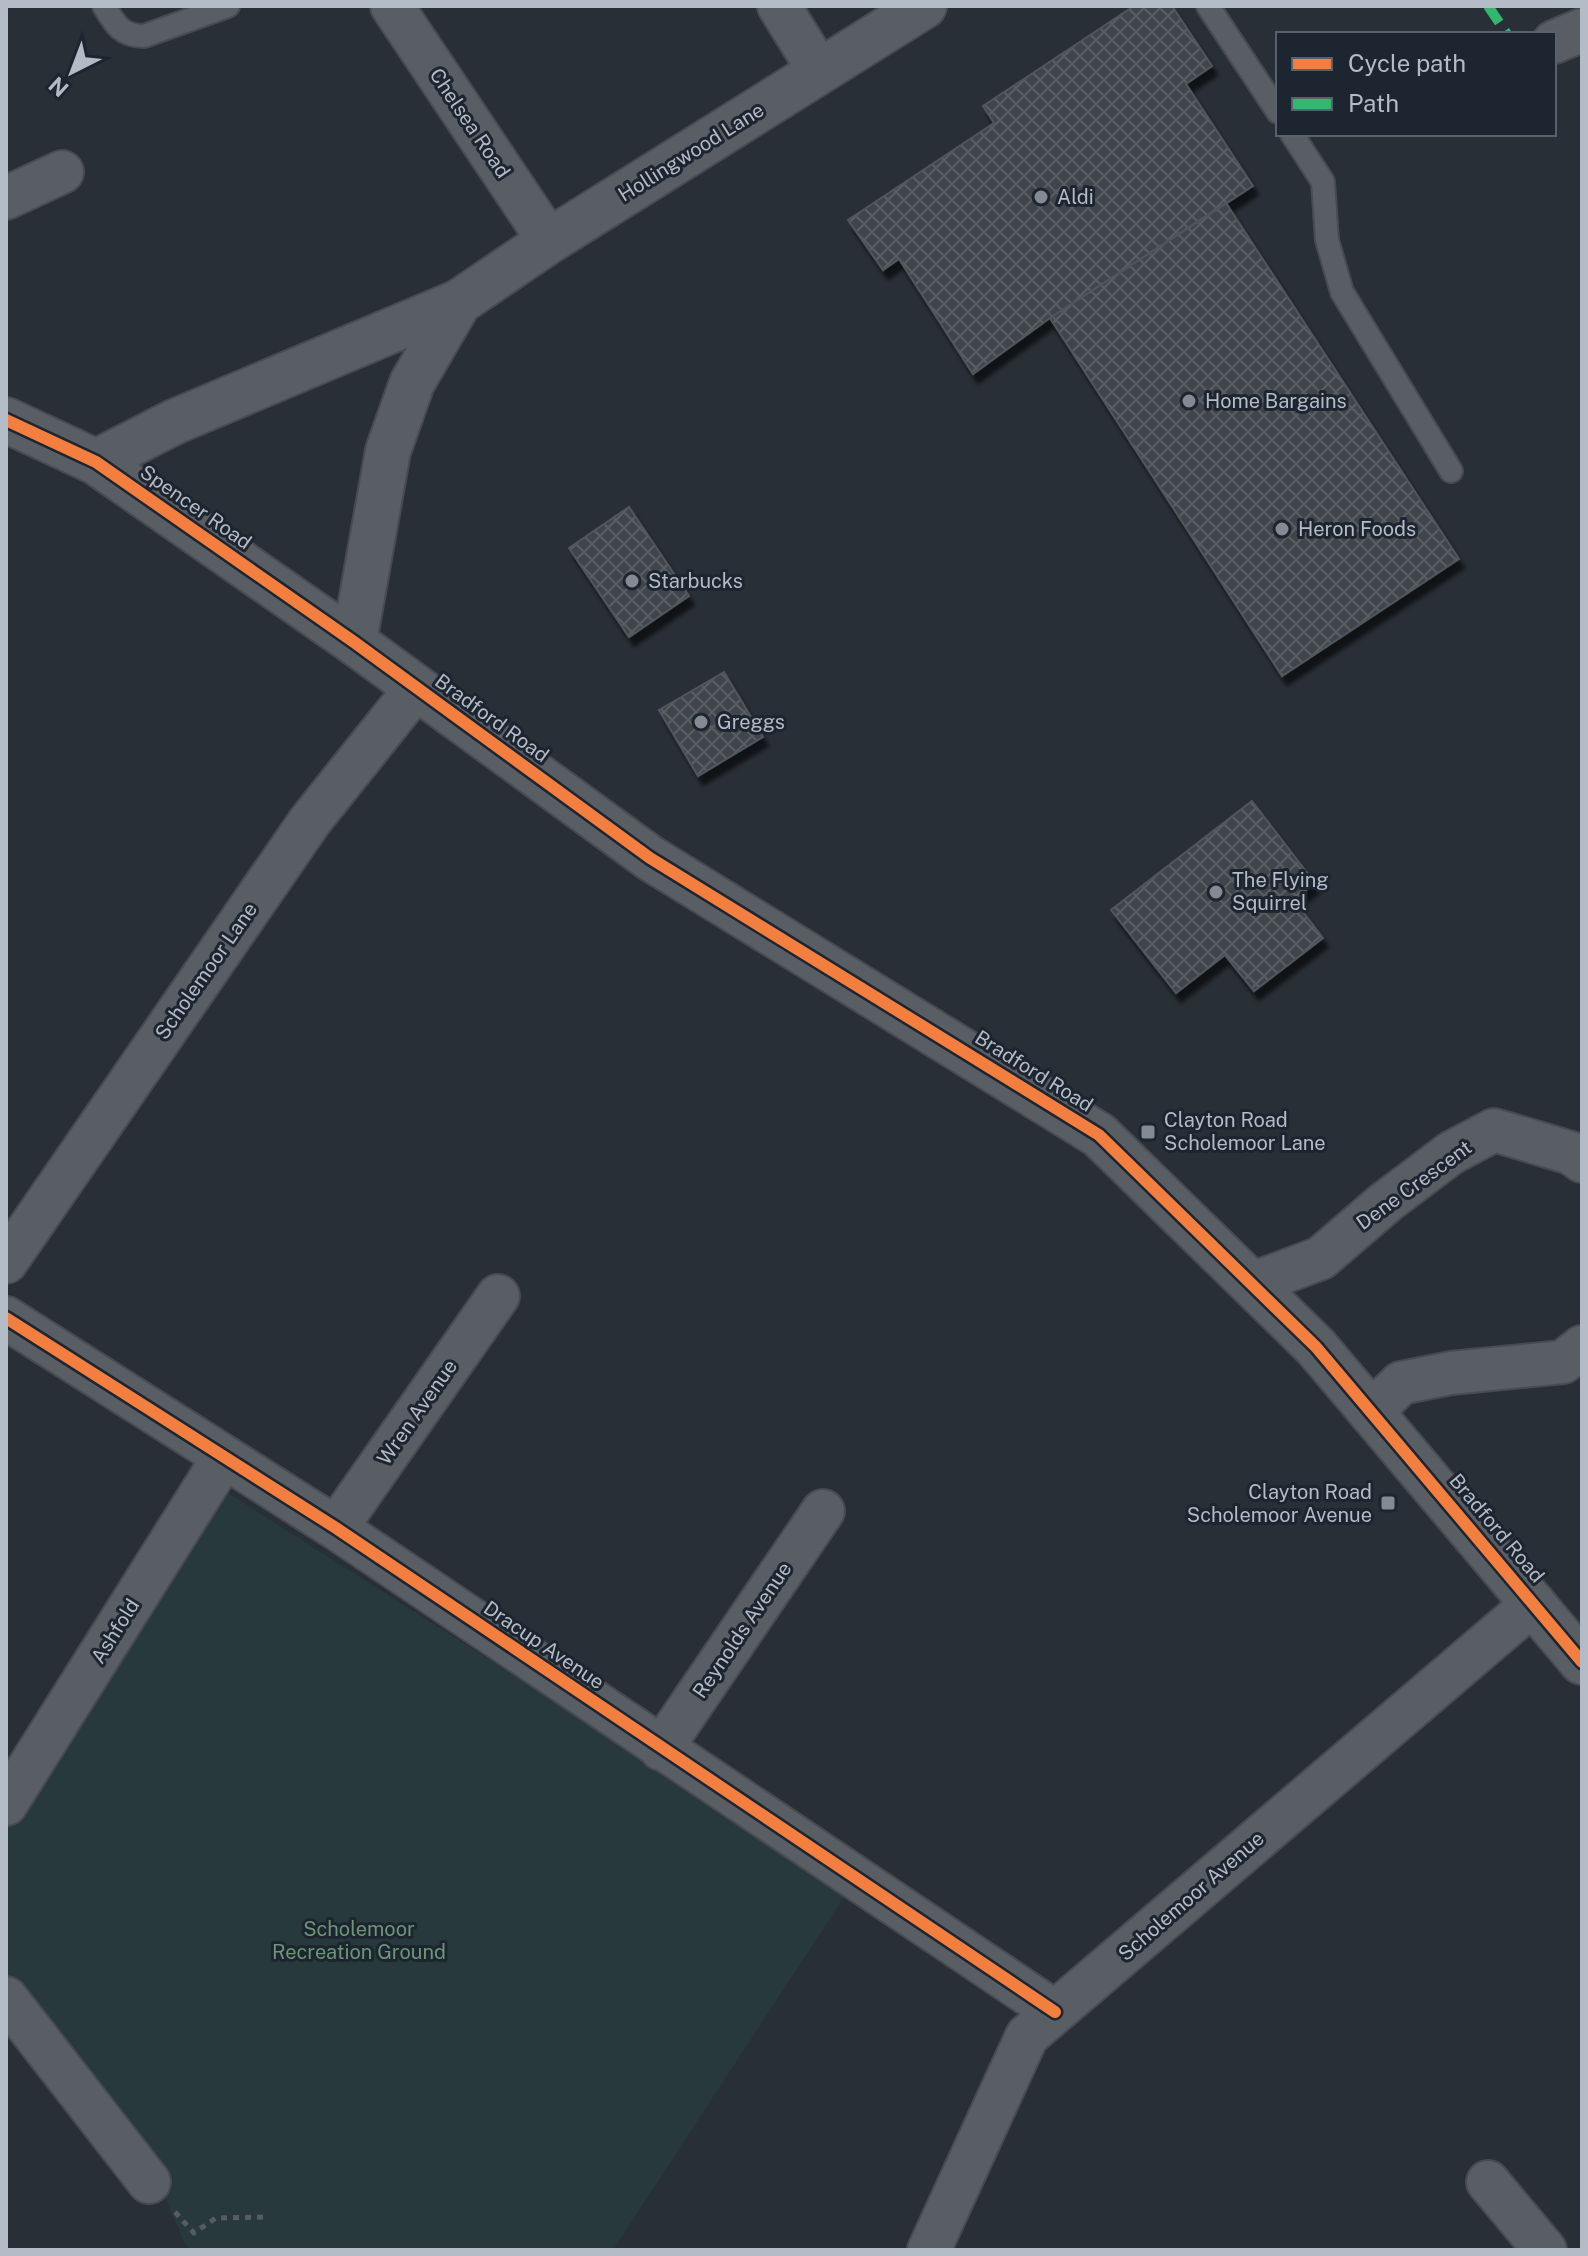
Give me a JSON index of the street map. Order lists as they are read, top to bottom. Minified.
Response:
{"streets":{"street":["Chelsea Road","Hollingwood Lane","Spencer Road","Bradford Road","Scholemoor Lane","Dene Crescent","Wren Avenue","Reynolds Avenue","Ashfold","Dracup Avenue","Scholemoor Avenue"]},"crossings":[["Chelsea Road","Hollingwood Lane"],["Hollingwood Lane","Spencer Road"],["Hollingwood Lane","Bradford Road"],["Spencer Road","Bradford Road"],["Bradford Road","Scholemoor Lane"],["Bradford Road","Dene Crescent"],["Bradford Road","Scholemoor Avenue"],["Wren Avenue","Dracup Avenue"],["Reynolds Avenue","Dracup Avenue"],["Ashfold","Dracup Avenue"],["Dracup Avenue","Scholemoor Avenue"]],"parks":["Scholemoor Recreation Ground"],"places":{"other":["Aldi","Home Bargains","Heron Foods","Starbucks","Greggs","The Flying Squirrel"],"transit":["Clayton Road Scholemoor Lane","Clayton Road Scholemoor Avenue"]},"legend":["Cycle path","Path"],"north":"bottom left"}
